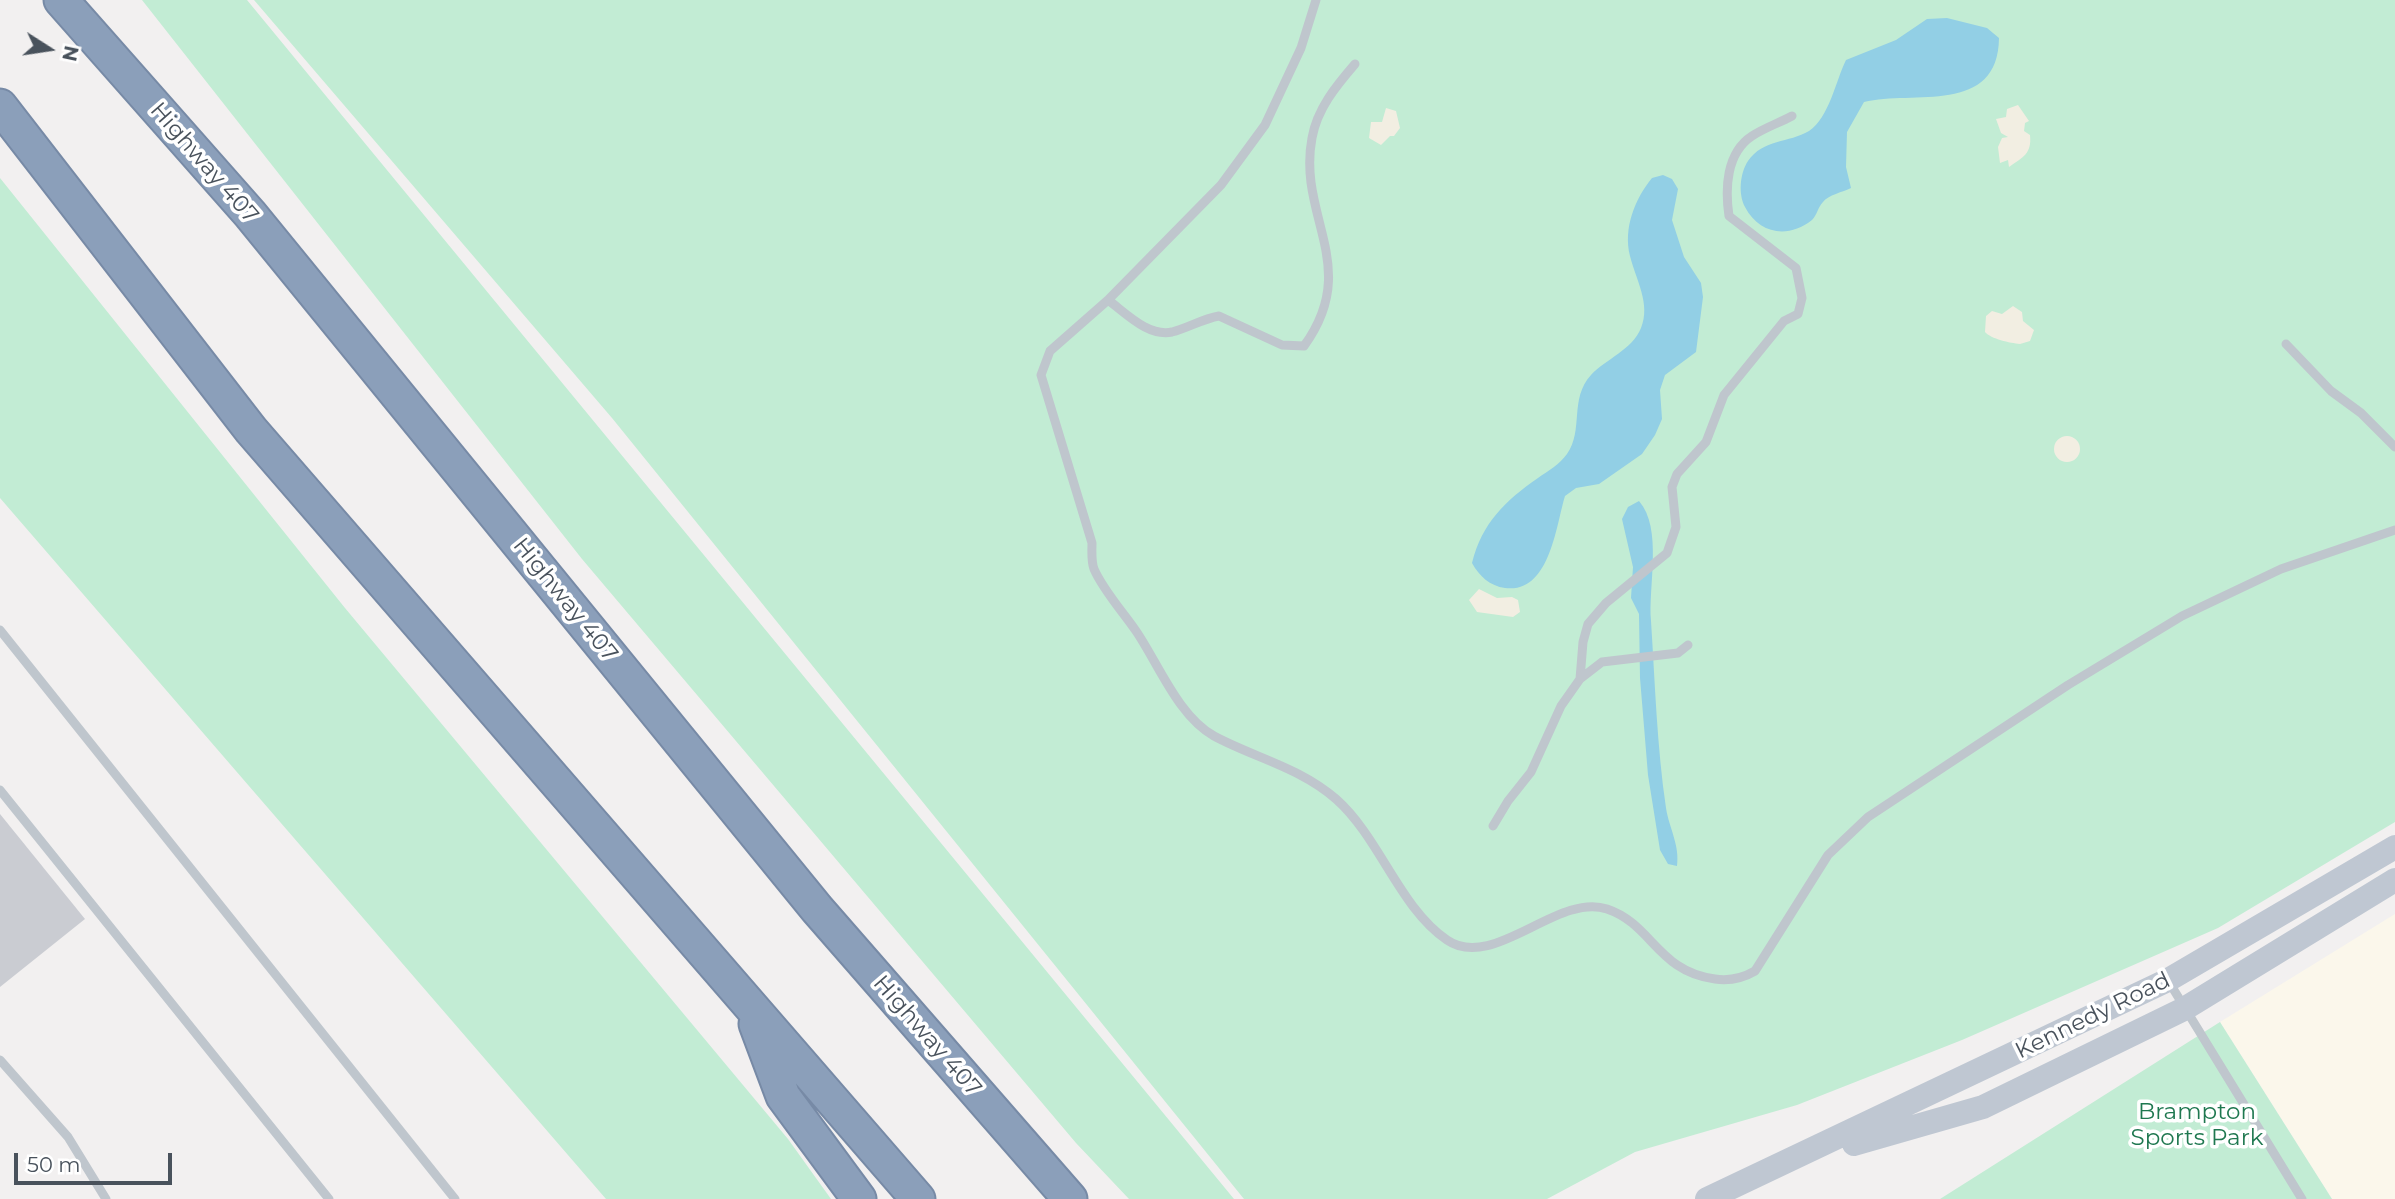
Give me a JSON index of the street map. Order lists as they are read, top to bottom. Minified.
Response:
{"streets":{"highway":["Highway 407"],"main road":["Kennedy Road"]},"parks":["Brampton Sports Park"],"scale_bar":"50 m","north":"right"}
